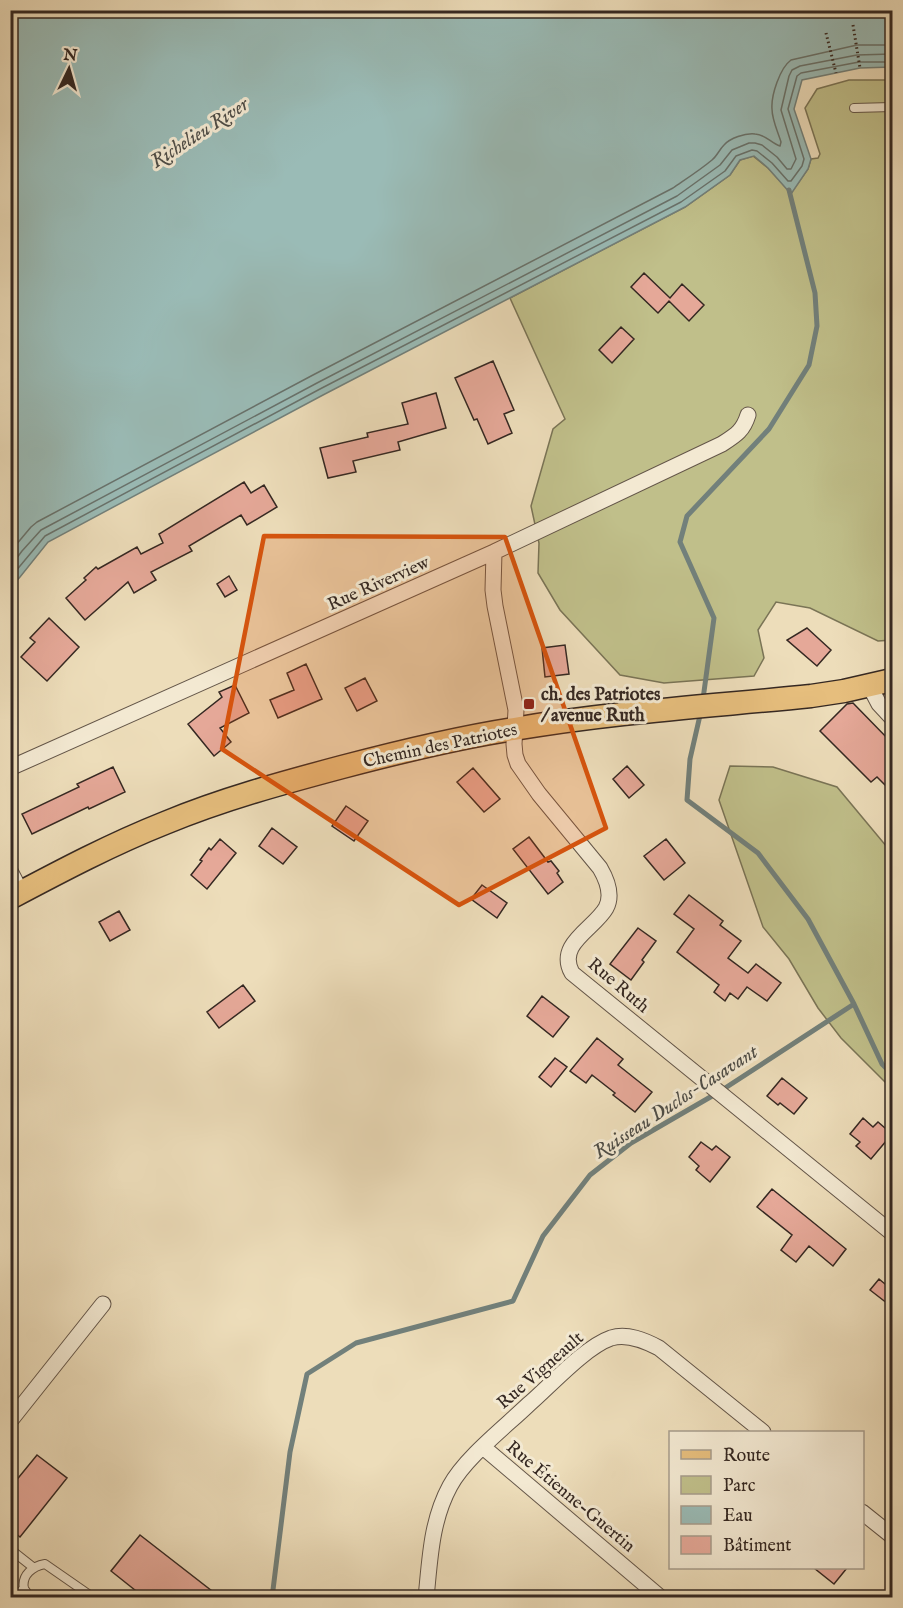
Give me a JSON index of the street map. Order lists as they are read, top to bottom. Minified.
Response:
{"streets":{"main road":["Chemin des Patriotes"],"street":["Rue Riverview","Rue Ruth","Rue Vigneault","Rue Étienne-Guertin"]},"crossings":[["Rue Riverview","Rue Ruth"],["Chemin des Patriotes","Rue Ruth"],["Rue Vigneault","Rue Étienne-Guertin"]],"water":["Richelieu River","Ruisseau Duclos-Casavant"],"places":{"transit":["ch. des Patriotes / avenue Ruth"]},"legend":["Route","Parc","Eau","Bâtiment"],"north":"top"}
